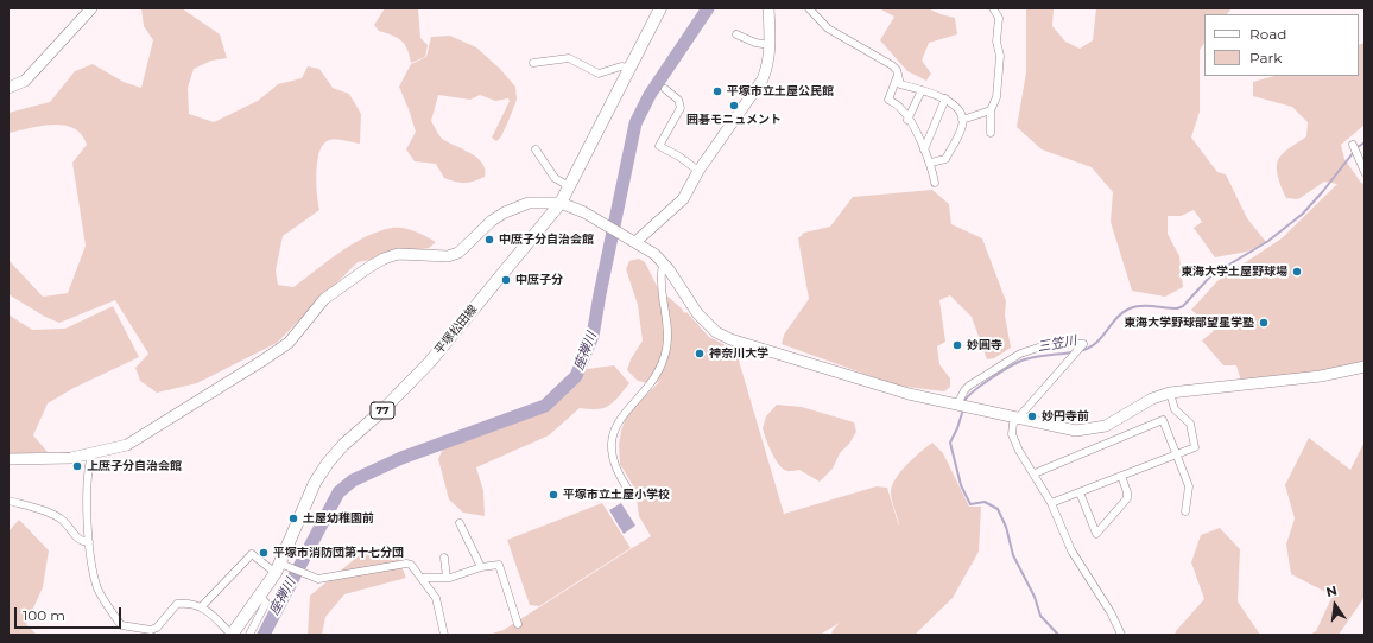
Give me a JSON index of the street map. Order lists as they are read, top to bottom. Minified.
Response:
{"streets":{"main road":["平塚松田線","77"]},"water":["三笠川","座禅川"],"places":["平塚市立土屋公民館","囲碁モニュメント","中庶子分自治会館","東海大学土屋野球場","中庶子分","東海大学野球部望星学塾","妙圓寺","神奈川大学","妙円寺前","上庶子分自治会館","平塚市立土屋小学校","土屋幼稚園前","平塚市消防団第十七分団"],"legend":["Road","Park"],"scale_bar":"100 m","north":"top"}
